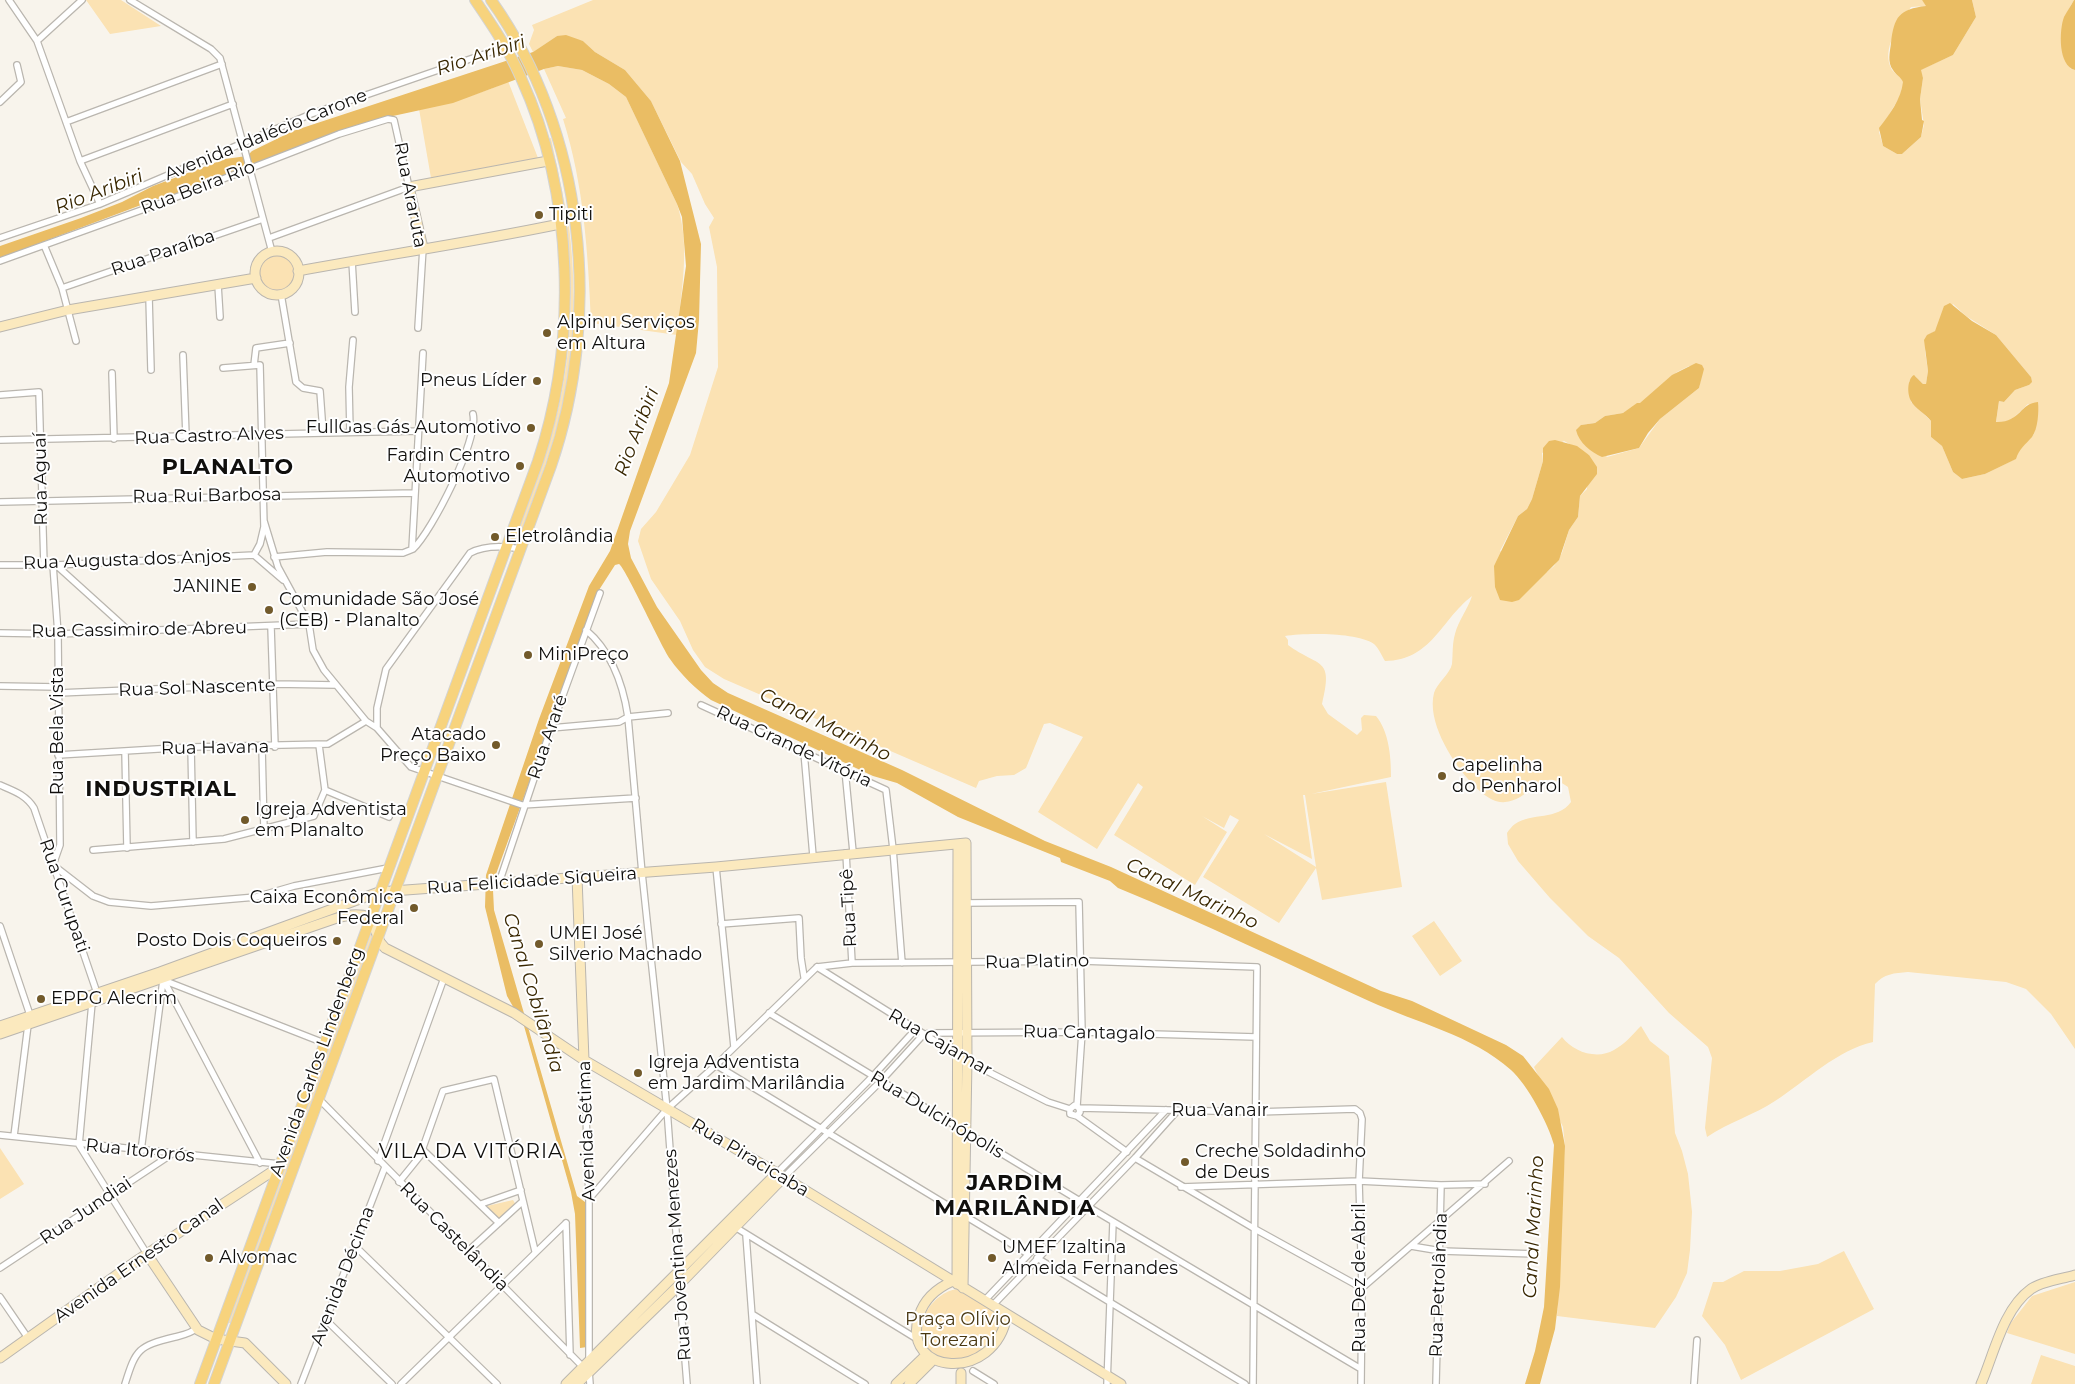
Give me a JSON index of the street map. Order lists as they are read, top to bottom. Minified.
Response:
{"streets":{"main road":["Avenida Carlos Lindenberg"],"street":["Avenida Idalécio Carone","Rua Beira Rio","Rua Araruta","Rua Paraíba","Rua Castro Alves","Rua Aguaí","Rua Rui Barbosa","Rua Augusta dos Anjos","Rua Cassimiro de Abreu","Rua Sol Nascente","Rua Bela Vista","Rua Araré","Rua Grande Vitória","Rua Havana","Rua Felicidade Siqueira","Rua Curupati","Rua Tipê","Rua Platino","Rua Cantagalo","Rua Cajamar","Rua Vanair","Rua Dulcinópolis","Avenida Sétima","Rua Itororós","Rua Piracicaba","Rua Jundiai","Rua Castelândia","Rua Joventina Menezes","Avenida Ernesto Canal","Avenida Décima","Rua Dez de Abril","Rua Petrolândia"]},"crossings":[["Avenida Idalécio Carone","Avenida Carlos Lindenberg"],["Rua Beira Rio","Rua Araruta"],["Rua Castro Alves","Rua Aguaí"],["Rua Aguaí","Rua Rui Barbosa"],["Rua Aguaí","Rua Augusta dos Anjos"],["Rua Augusta dos Anjos","Rua Bela Vista"],["Rua Cassimiro de Abreu","Rua Bela Vista"],["Rua Sol Nascente","Rua Bela Vista"],["Rua Bela Vista","Rua Havana"],["Rua Bela Vista","Rua Curupati"],["Rua Araré","Rua Felicidade Siqueira"],["Rua Araré","Rua Joventina Menezes"],["Rua Grande Vitória","Rua Felicidade Siqueira"],["Rua Grande Vitória","Rua Tipê"],["Rua Felicidade Siqueira","Rua Curupati"],["Rua Felicidade Siqueira","Rua Tipê"],["Rua Felicidade Siqueira","Avenida Carlos Lindenberg"],["Rua Felicidade Siqueira","Avenida Sétima"],["Rua Felicidade Siqueira","Rua Joventina Menezes"],["Rua Tipê","Rua Platino"],["Rua Platino","Rua Cantagalo"],["Rua Platino","Rua Cajamar"],["Rua Cantagalo","Rua Cajamar"],["Rua Cajamar","Rua Vanair"],["Avenida Carlos Lindenberg","Rua Itororós"],["Avenida Carlos Lindenberg","Rua Piracicaba"],["Avenida Carlos Lindenberg","Rua Castelândia"],["Avenida Carlos Lindenberg","Avenida Ernesto Canal"],["Rua Vanair","Rua Dez de Abril"],["Avenida Sétima","Rua Piracicaba"],["Avenida Sétima","Rua Castelândia"],["Rua Itororós","Rua Jundiai"],["Rua Itororós","Avenida Ernesto Canal"],["Rua Piracicaba","Rua Joventina Menezes"],["Rua Castelândia","Avenida Décima"]],"districts":["PLANALTO","INDUSTRIAL","VILA DA VITÓRIA","JARDIM MARILÂNDIA"],"water":["Rio Aribiri","Canal Marinho","Canal Cobilândia"],"parks":["Praça Olívio Torezani"],"places":["Tipiti","Alpinu Serviços em Altura","Pneus Líder","FullGas Gás Automotivo","Fardin Centro Automotivo","Eletrolândia","JANINE","Comunidade São José (CEB) - Planalto","MiniPreço","Atacado Preço Baixo","Capelinha do Penharol","Igreja Adventista em Planalto","Caixa Econômica Federal","Posto Dois Coqueiros","UMEI José Silverio Machado","EPPG Alecrim","Igreja Adventista em Jardim Marilândia","Creche Soldadinho de Deus","Alvomac","UMEF Izaltina Almeida Fernandes"]}
